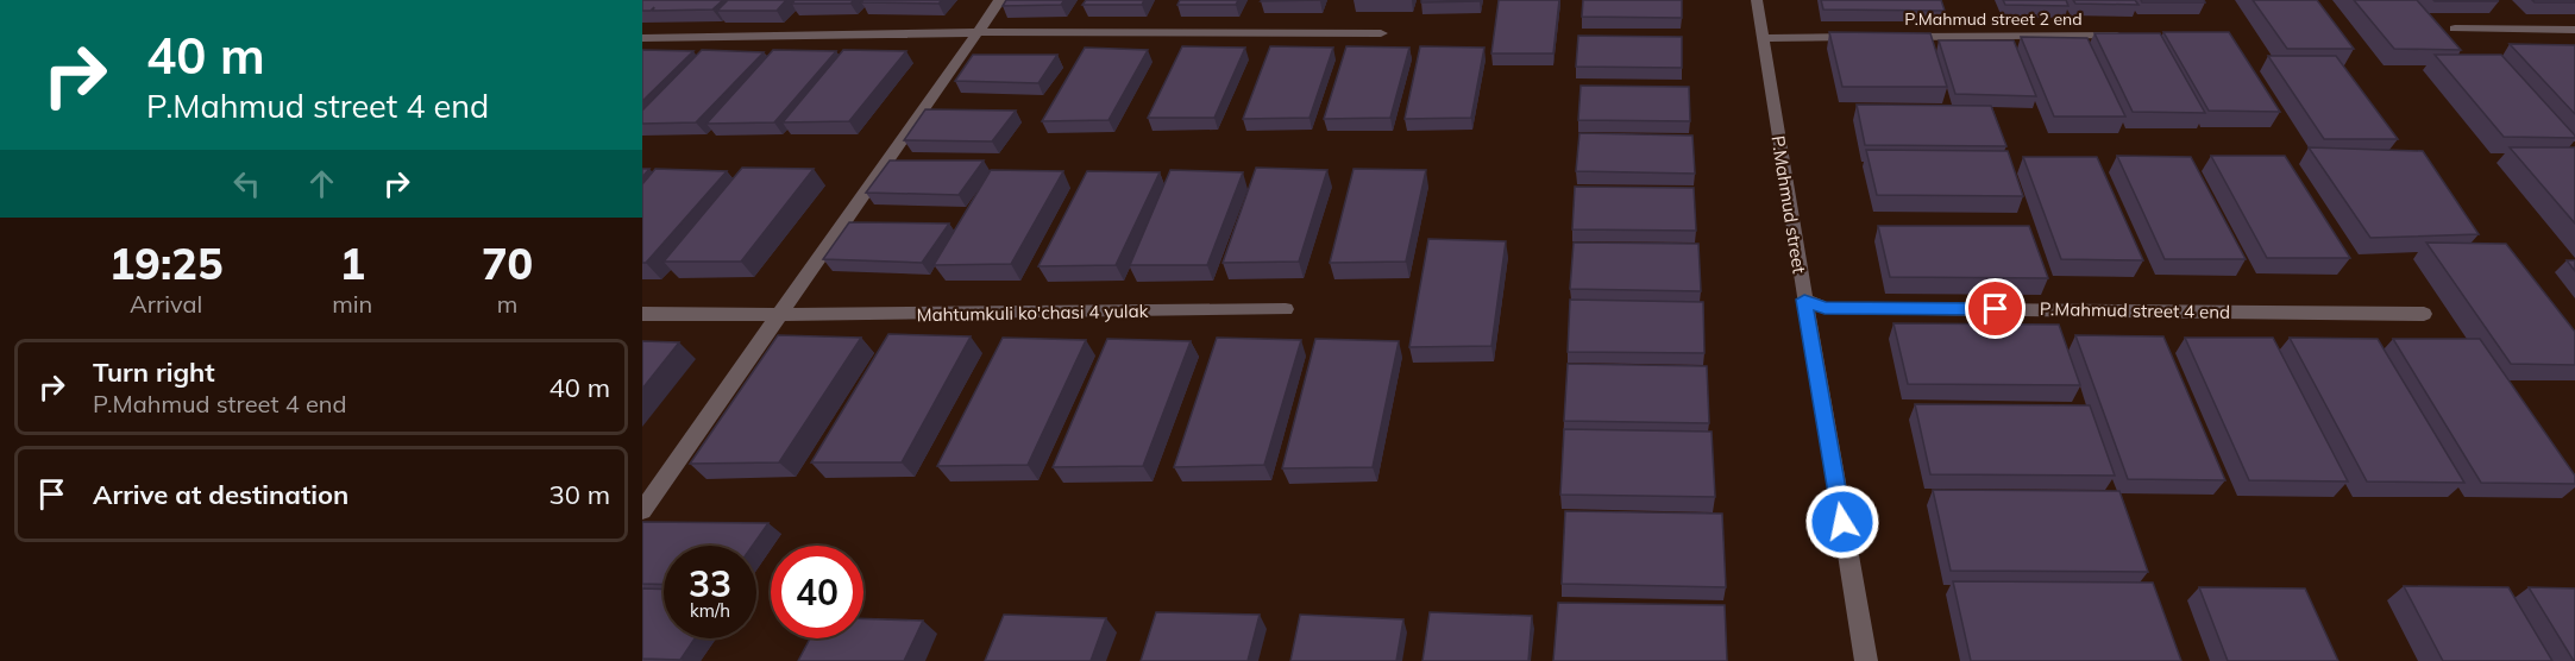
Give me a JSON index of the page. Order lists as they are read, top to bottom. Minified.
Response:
{"streets":{"street":["P.Mahmud street 2 end","P.Mahmud street","P.Mahmud street 4 end","Mahtumkuli ko'chasi 4 yulak"]},"crossings":[["P.Mahmud street 2 end","P.Mahmud street"],["P.Mahmud street","P.Mahmud street 4 end"]],"page":{"turn":["40 m","P.Mahmud street 4 end"],"eta":["19:25","Arrival","1","min","70","m"],"list":[{"name":"Turn right","note":"P.Mahmud street 4 end","value":"40 m"},{"name":"Arrive at destination","value":"30 m"}],"speed":"33 km/h","limit":"40"}}
